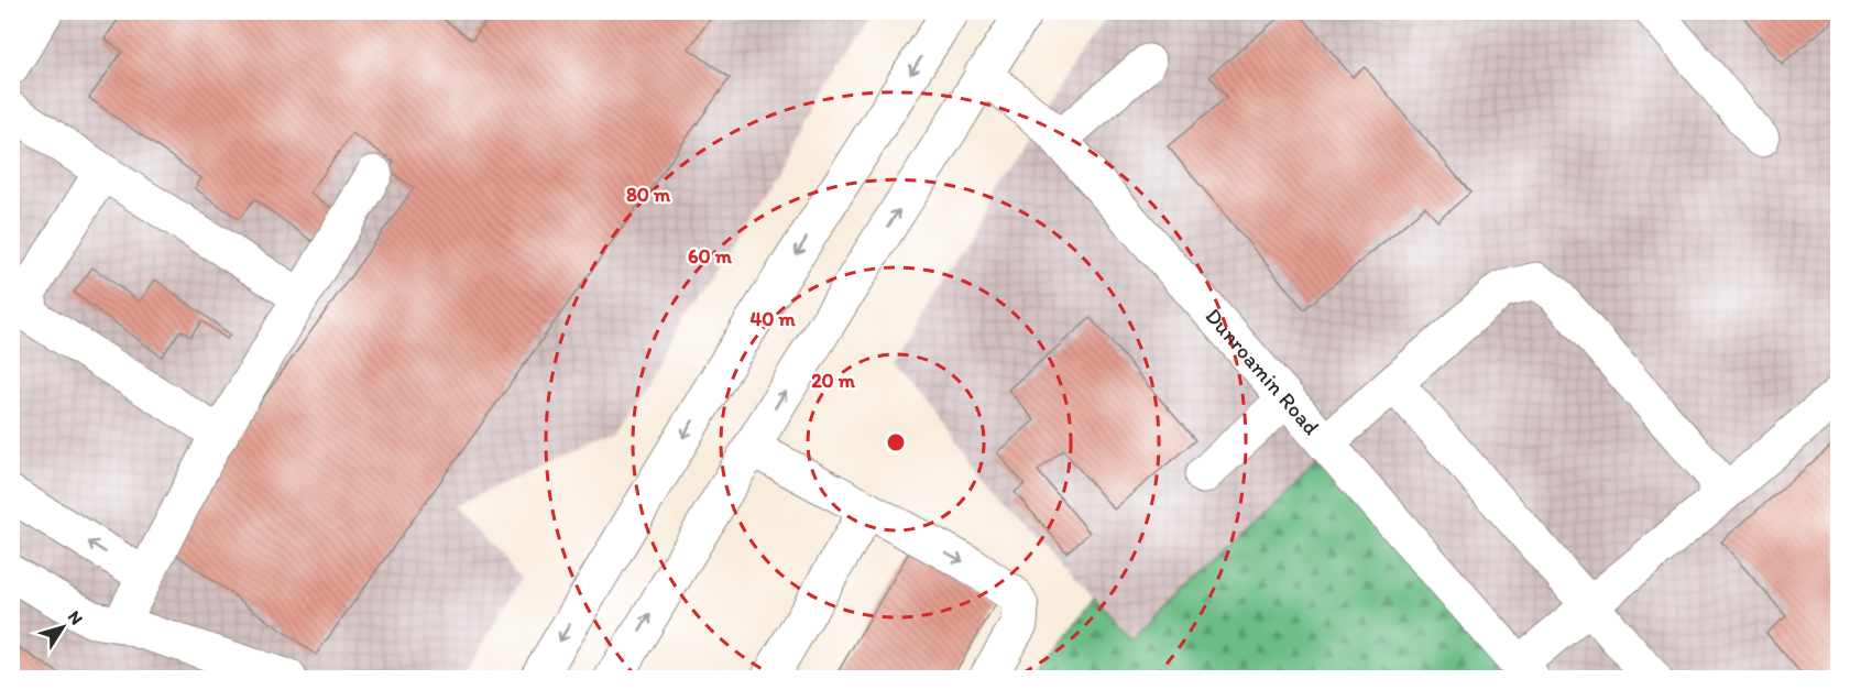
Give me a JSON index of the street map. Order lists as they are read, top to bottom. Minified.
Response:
{"streets":{"main road":["Dunroamin Road"]},"north":"top right","rings":["80 m","60 m","40 m","20 m"]}
